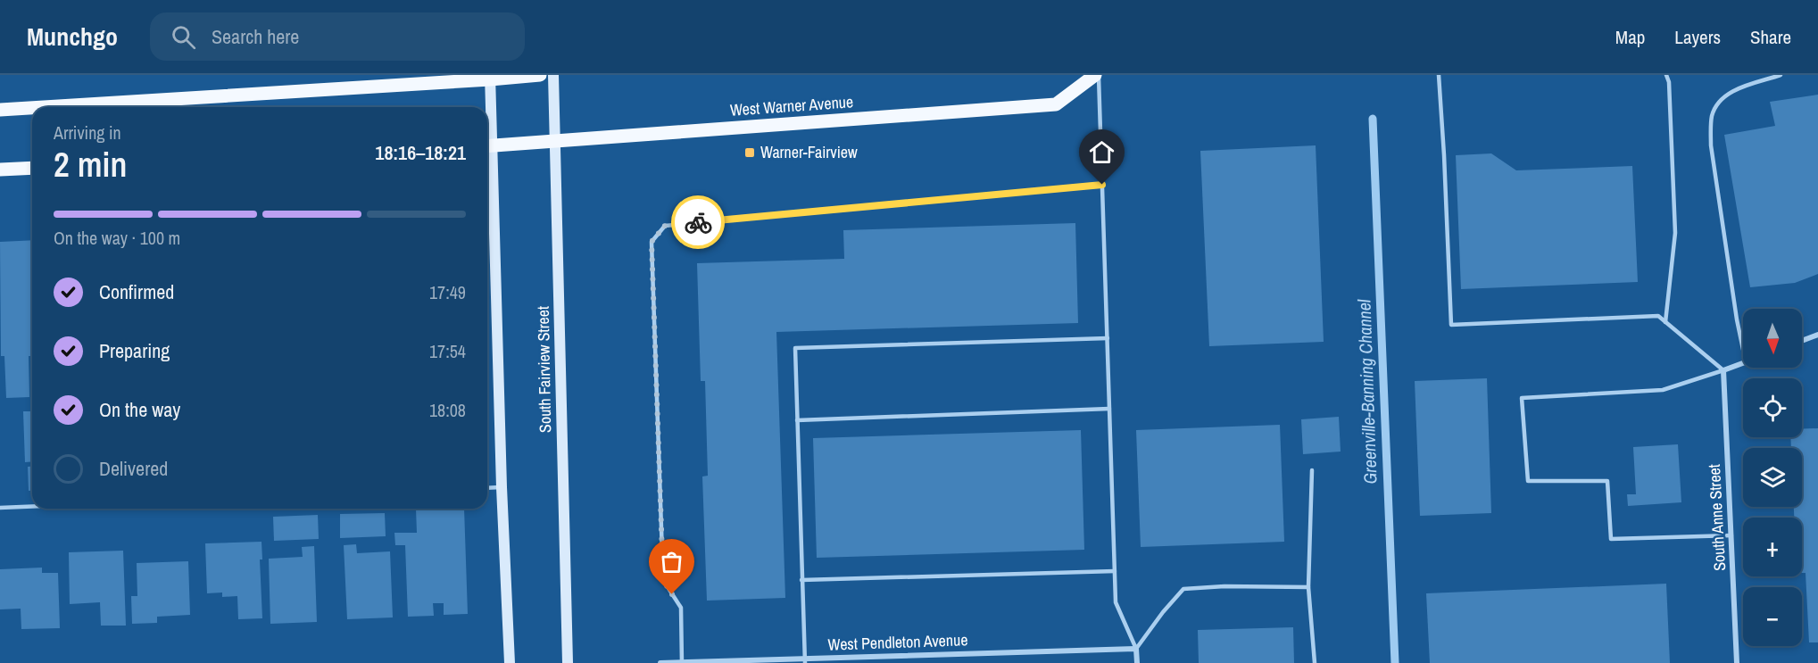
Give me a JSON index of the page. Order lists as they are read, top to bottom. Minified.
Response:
{"streets":{"main road":["West Warner Avenue","South Fairview Street"],"street":["South Anne Street","West Pendleton Avenue"]},"crossings":[["West Warner Avenue","South Fairview Street"]],"water":["Greenville-Banning Channel"],"places":{"transit":["Warner-Fairview"]},"north":"bottom","page":{"header":"Munchgo","search":"Search here","nav":["Map","Layers","Share"],"heading":["2 min","Arriving in","18:16–18:21"],"bar":"On the way · 100 m","list":[["Confirmed","17:49"],["Preparing","17:54"],["On the way","18:08"],"Delivered"],"map_buttons":["+","−"]}}
